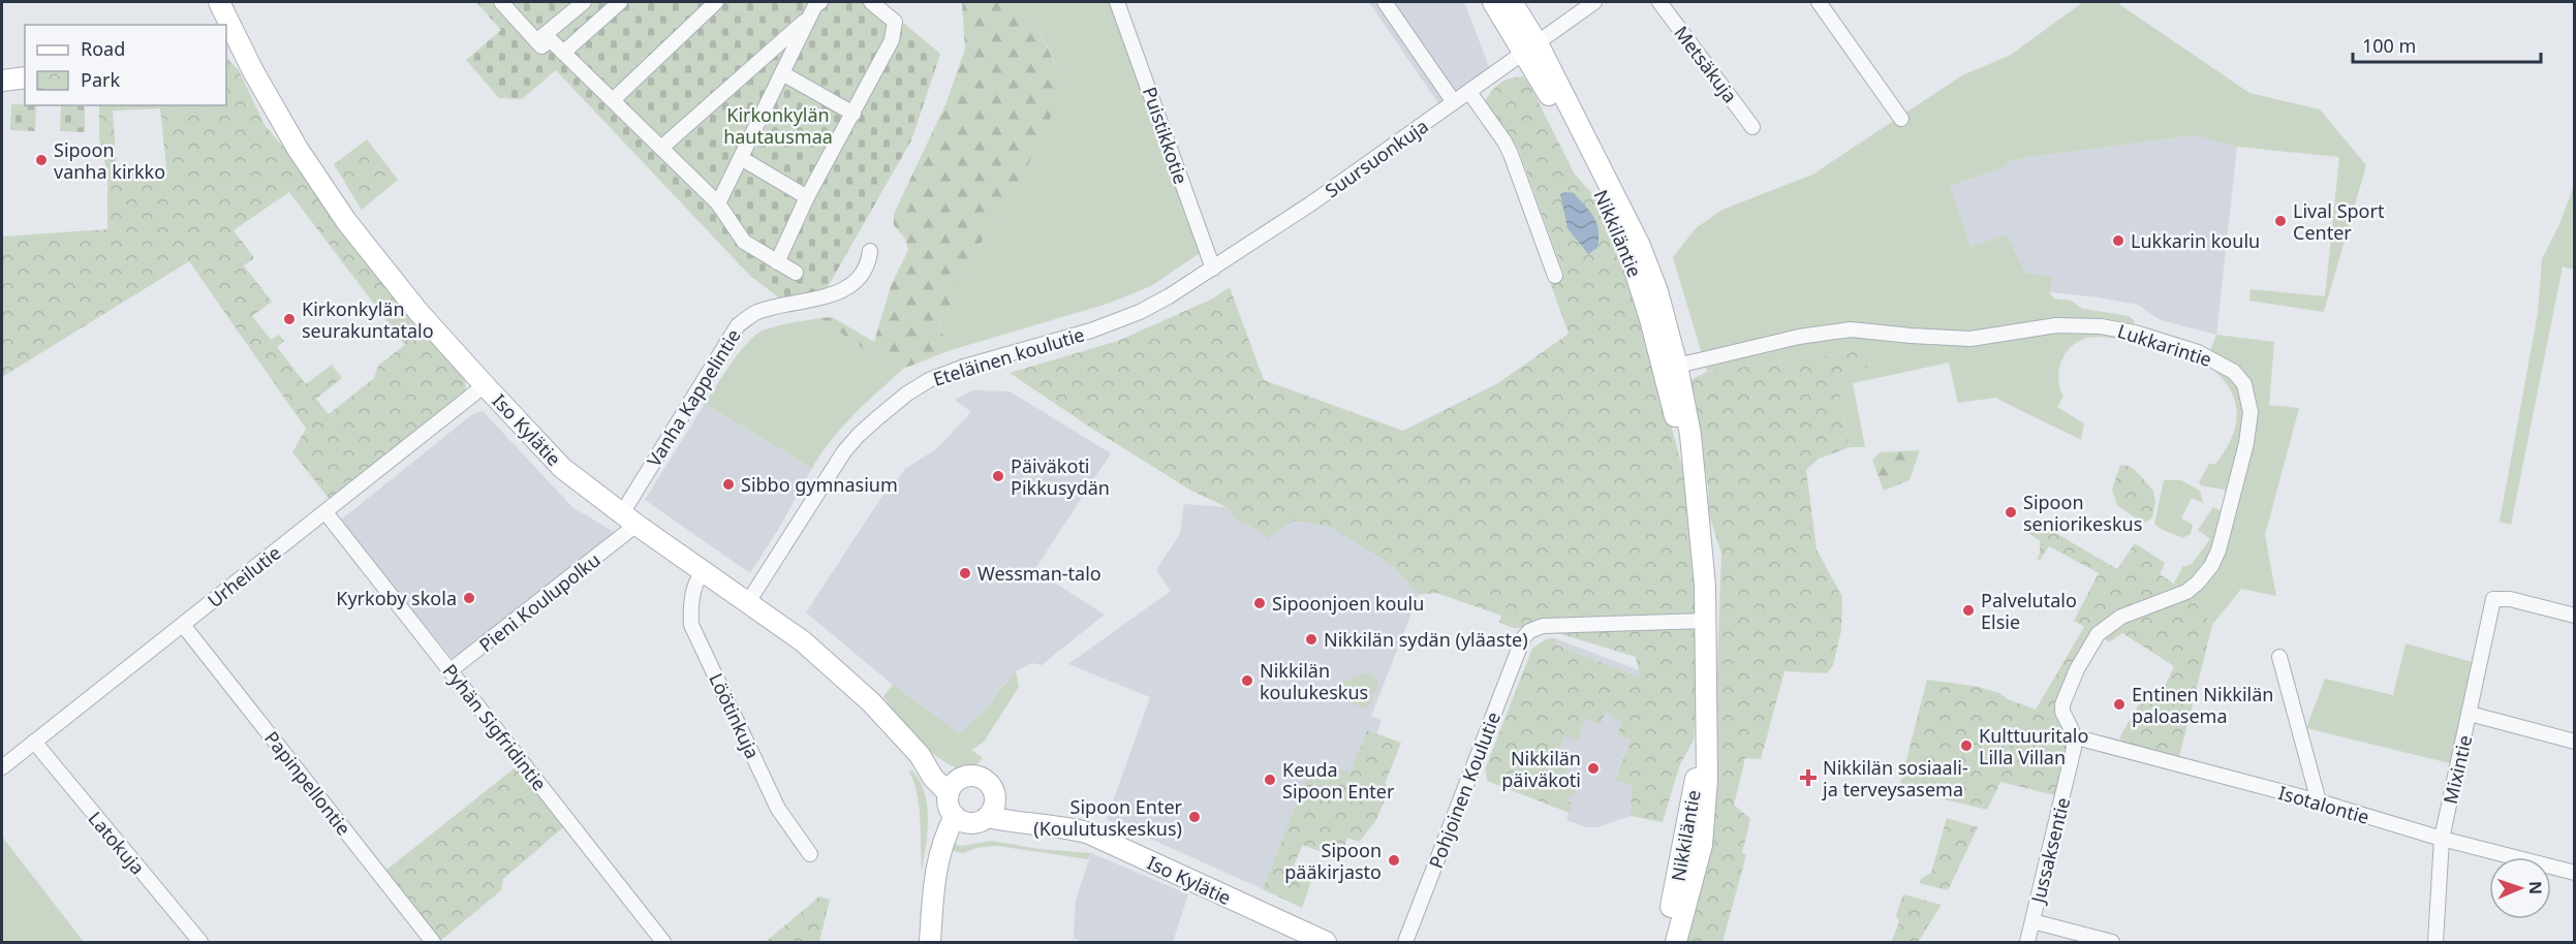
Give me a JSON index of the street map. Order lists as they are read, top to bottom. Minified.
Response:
{"streets":{"street":["Metsäkuja","Puistikkotie","Suursuonkuja","Nikkiläntie","Lukkarintie","Eteläinen koulutie","Vanha Kappelintie","Iso Kylätie","Urheilutie","Pieni Koulupolku","Löötinkuja","Pyhän Sigfridintie","Mixintie","Papinpellontie","Pohjoinen Koulutie","Isotalontie","Latokuja","Jussaksentie"]},"crossings":[["Puistikkotie","Suursuonkuja"],["Puistikkotie","Eteläinen koulutie"],["Suursuonkuja","Nikkiläntie"],["Suursuonkuja","Eteläinen koulutie"],["Nikkiläntie","Lukkarintie"],["Nikkiläntie","Pohjoinen Koulutie"],["Lukkarintie","Jussaksentie"],["Eteläinen koulutie","Iso Kylätie"],["Vanha Kappelintie","Iso Kylätie"],["Vanha Kappelintie","Pieni Koulupolku"],["Iso Kylätie","Urheilutie"],["Iso Kylätie","Pieni Koulupolku"],["Iso Kylätie","Löötinkuja"],["Urheilutie","Pyhän Sigfridintie"],["Urheilutie","Papinpellontie"],["Urheilutie","Latokuja"],["Pieni Koulupolku","Pyhän Sigfridintie"],["Mixintie","Isotalontie"],["Isotalontie","Jussaksentie"]],"parks":["Kirkonkylän hautausmaa"],"places":{"other":["Sipoon vanha kirkko","Lival Sport Center","Lukkarin koulu","Kirkonkylän seurakuntatalo","Päiväkoti Pikkusydän","Sibbo gymnasium","Sipoon seniorikeskus","Wessman-talo","Kyrkoby skola","Sipoonjoen koulu","Palvelutalo Elsie","Nikkilän sydän (yläaste)","Nikkilän koulukeskus","Entinen Nikkilän paloasema","Kulttuuritalo Lilla Villan","Nikkilän päiväkoti","Keuda Sipoon Enter","Sipoon Enter (Koulutuskeskus)","Sipoon pääkirjasto"],"health":["Nikkilän sosiaali- ja terveysasema"]},"legend":["Road","Park"],"scale_bar":"100 m","north":"right"}
